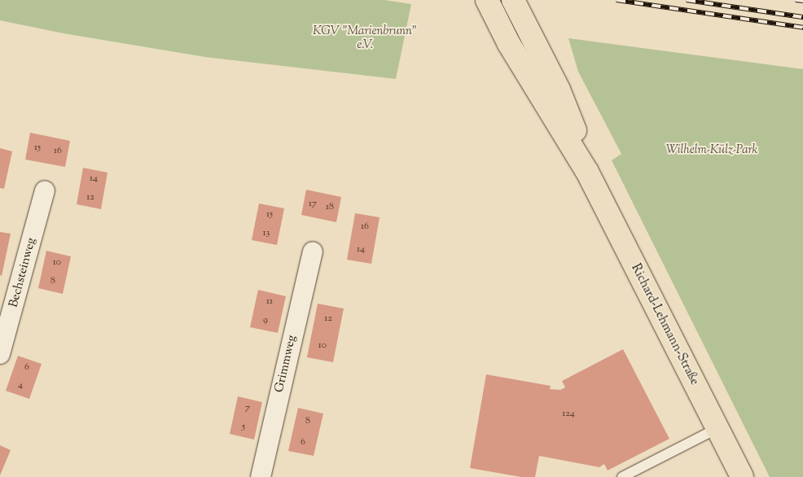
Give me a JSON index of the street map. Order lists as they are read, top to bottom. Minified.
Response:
{"streets":{"main road":["Richard-Lehmann-Straße"],"street":["Bechsteinweg","Grimmweg"]},"parks":["KGV \"Marienbrunn\" e.V.","Wilhelm-Külz-Park"],"house_numbers":["15","16","14","12","17","18","15","16","13","14","10","8","11","12","9","10","6","4","7","124","8","5","6"]}
